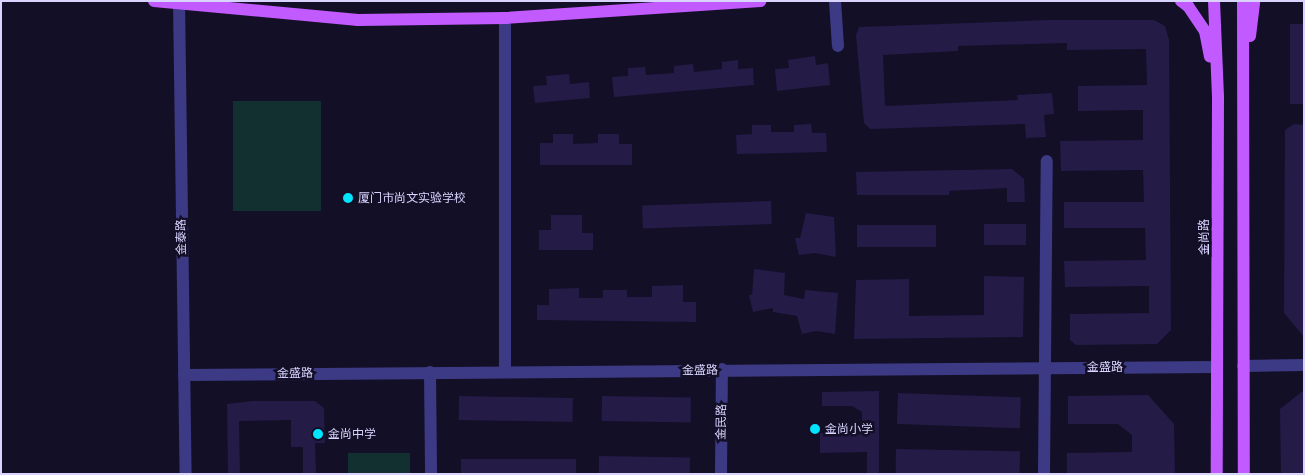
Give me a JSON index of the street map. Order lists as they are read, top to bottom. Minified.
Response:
{"streets":{"main road":["金尚路"],"street":["金泰路","金盛路","金民路"]},"crossings":[["金泰路","金盛路"],["金尚路","金盛路"],["金盛路","金民路"]],"places":["厦门市尚文实验学校","金尚小学","金尚中学"]}
